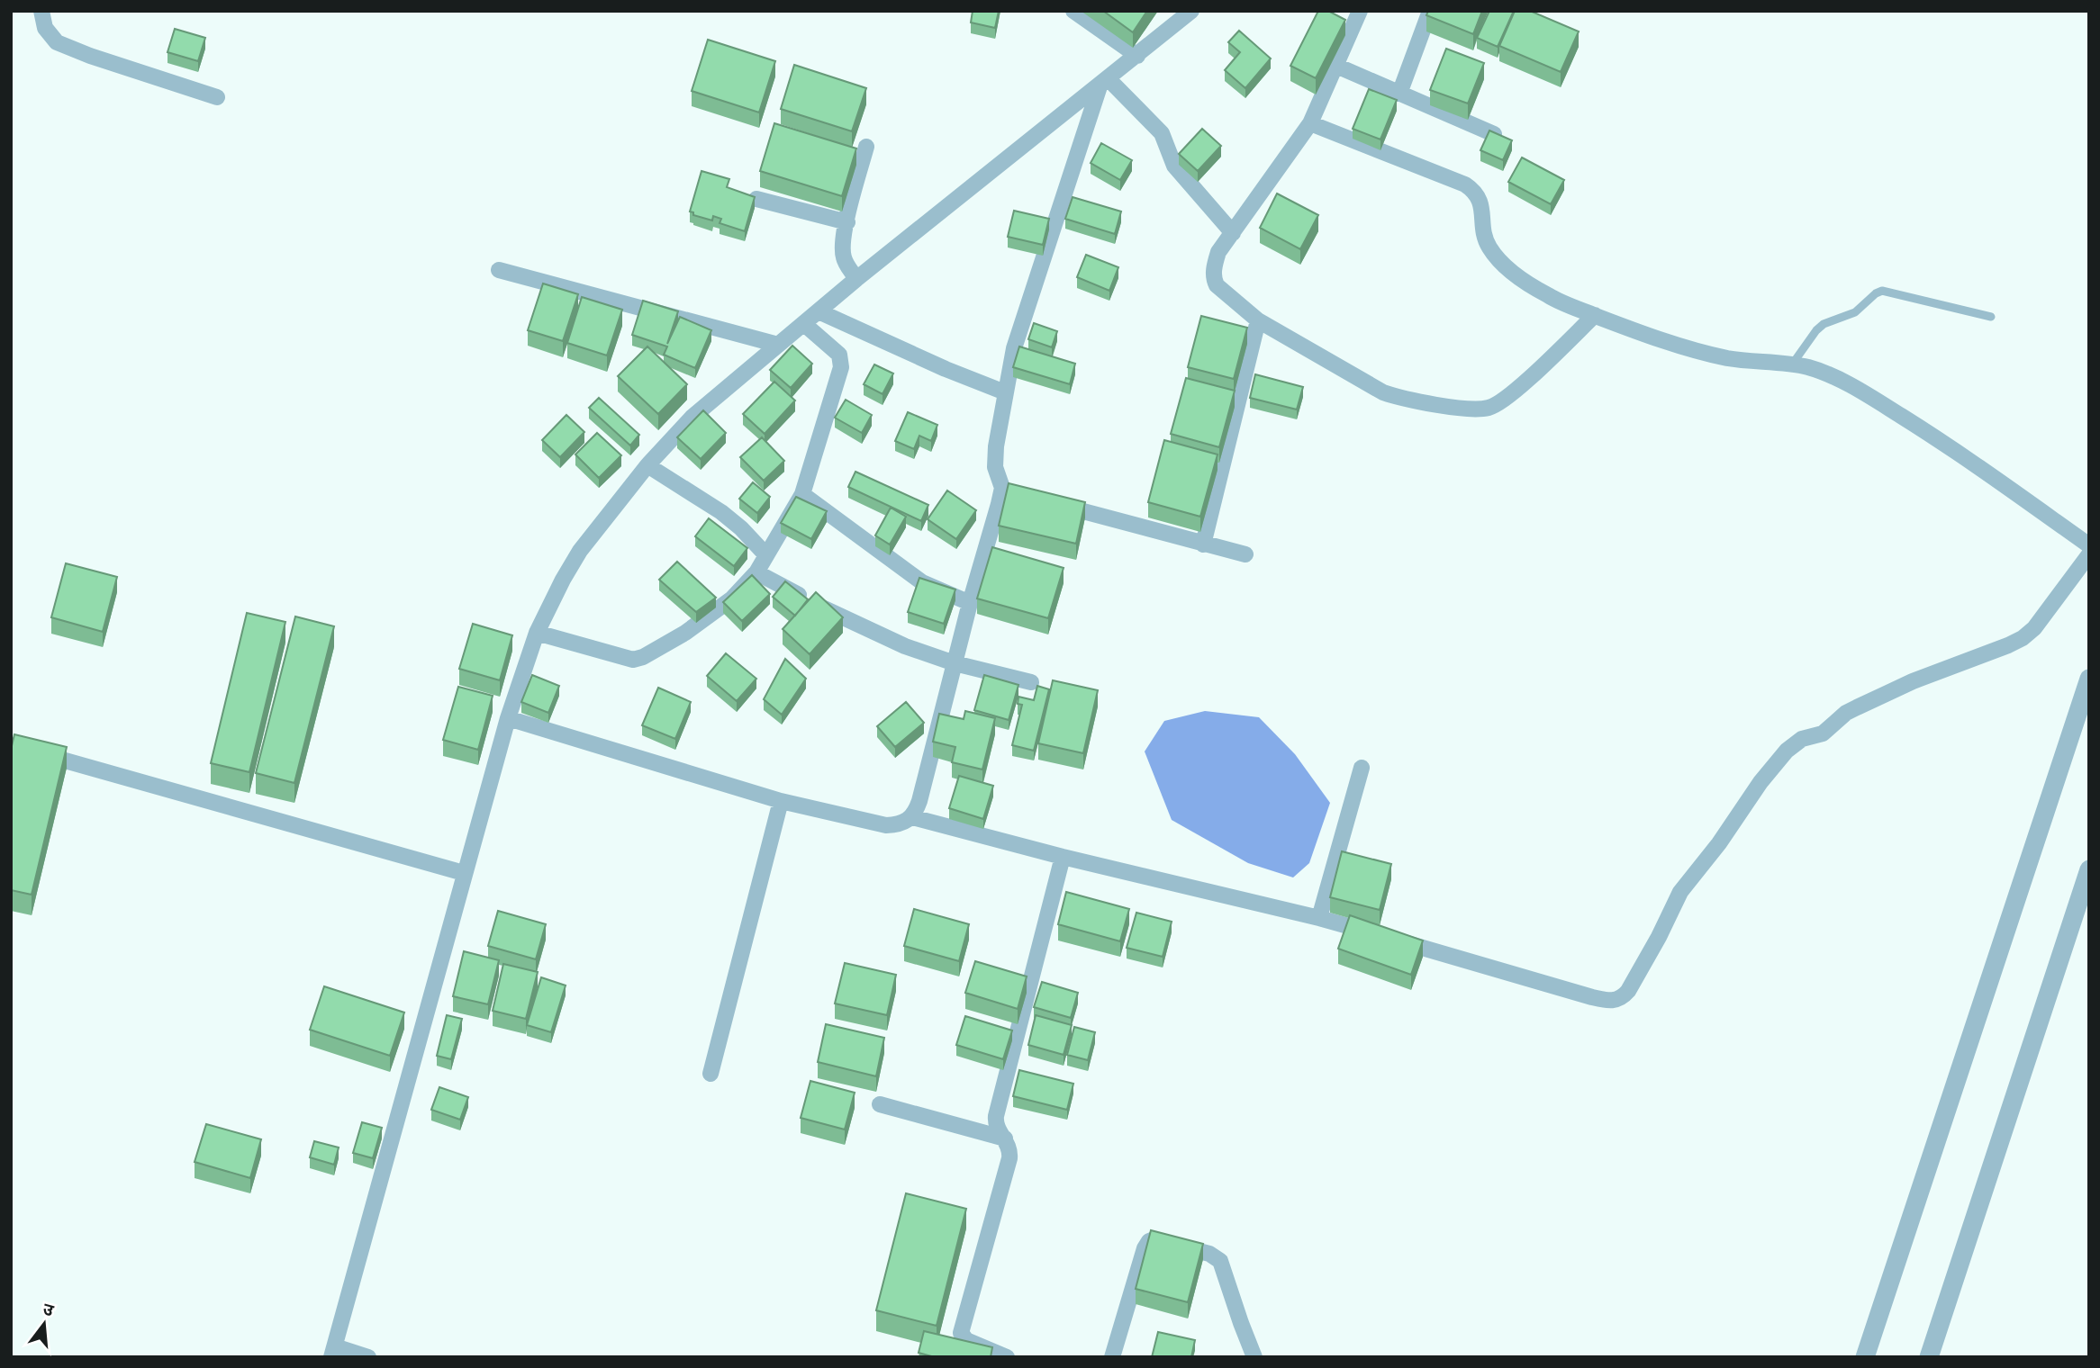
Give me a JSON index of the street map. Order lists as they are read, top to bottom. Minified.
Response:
{"north":"top"}
